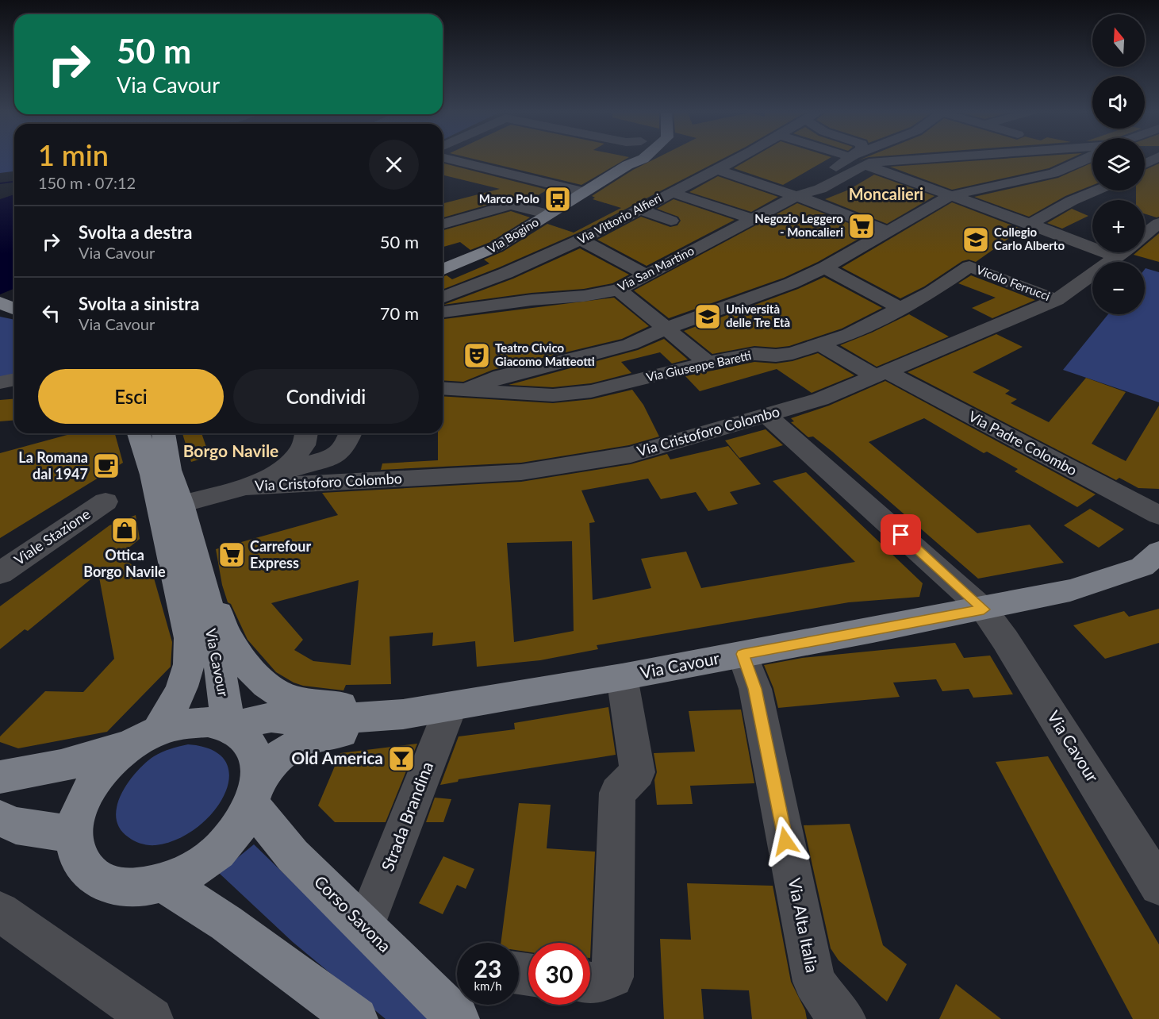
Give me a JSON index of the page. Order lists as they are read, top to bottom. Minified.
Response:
{"streets":{"main road":["Via Bogino","Via Cavour","Corso Savona"],"street":["Via Vittorio Alfieri","Via San Martino","Vicolo Ferrucci","Via Giuseppe Baretti","Via Cristoforo Colombo","Via Padre Colombo","Viale Stazione","Strada Brandina","Via Alta Italia"]},"crossings":[["Vicolo Ferrucci","Via Giuseppe Baretti"],["Vicolo Ferrucci","Via Cristoforo Colombo"],["Via Giuseppe Baretti","Via Padre Colombo"],["Via Cristoforo Colombo","Via Padre Colombo"],["Via Cristoforo Colombo","Via Cavour"],["Via Cavour","Strada Brandina"],["Via Cavour","Corso Savona"],["Via Cavour","Via Alta Italia"],["Strada Brandina","Corso Savona"]],"districts":["Moncalieri","Borgo Navile"],"places":{"bus stop":["Marco Polo"],"supermarket":["Negozio Leggero - Moncalieri","Carrefour Express"],"school or university":["Collegio Carlo Alberto","Università delle Tre Età"],"theatre":["Teatro Civico Giacomo Matteotti"],"cafe":["La Romana dal 1947"],"shop":["Ottica Borgo Navile"],"bar":["Old America"]},"north":"top","page":{"map_buttons":["+","−"],"turn":["50 m","Via Cavour"],"heading":["1 min","150 m · 07:12"],"list":[{"name":"Svolta a destra","note":"Via Cavour","value":"50 m"},{"name":"Svolta a sinistra","note":"Via Cavour","value":"70 m"}],"buttons":["Esci","Condividi"],"speed":"23 km/h","limit":"30"}}
